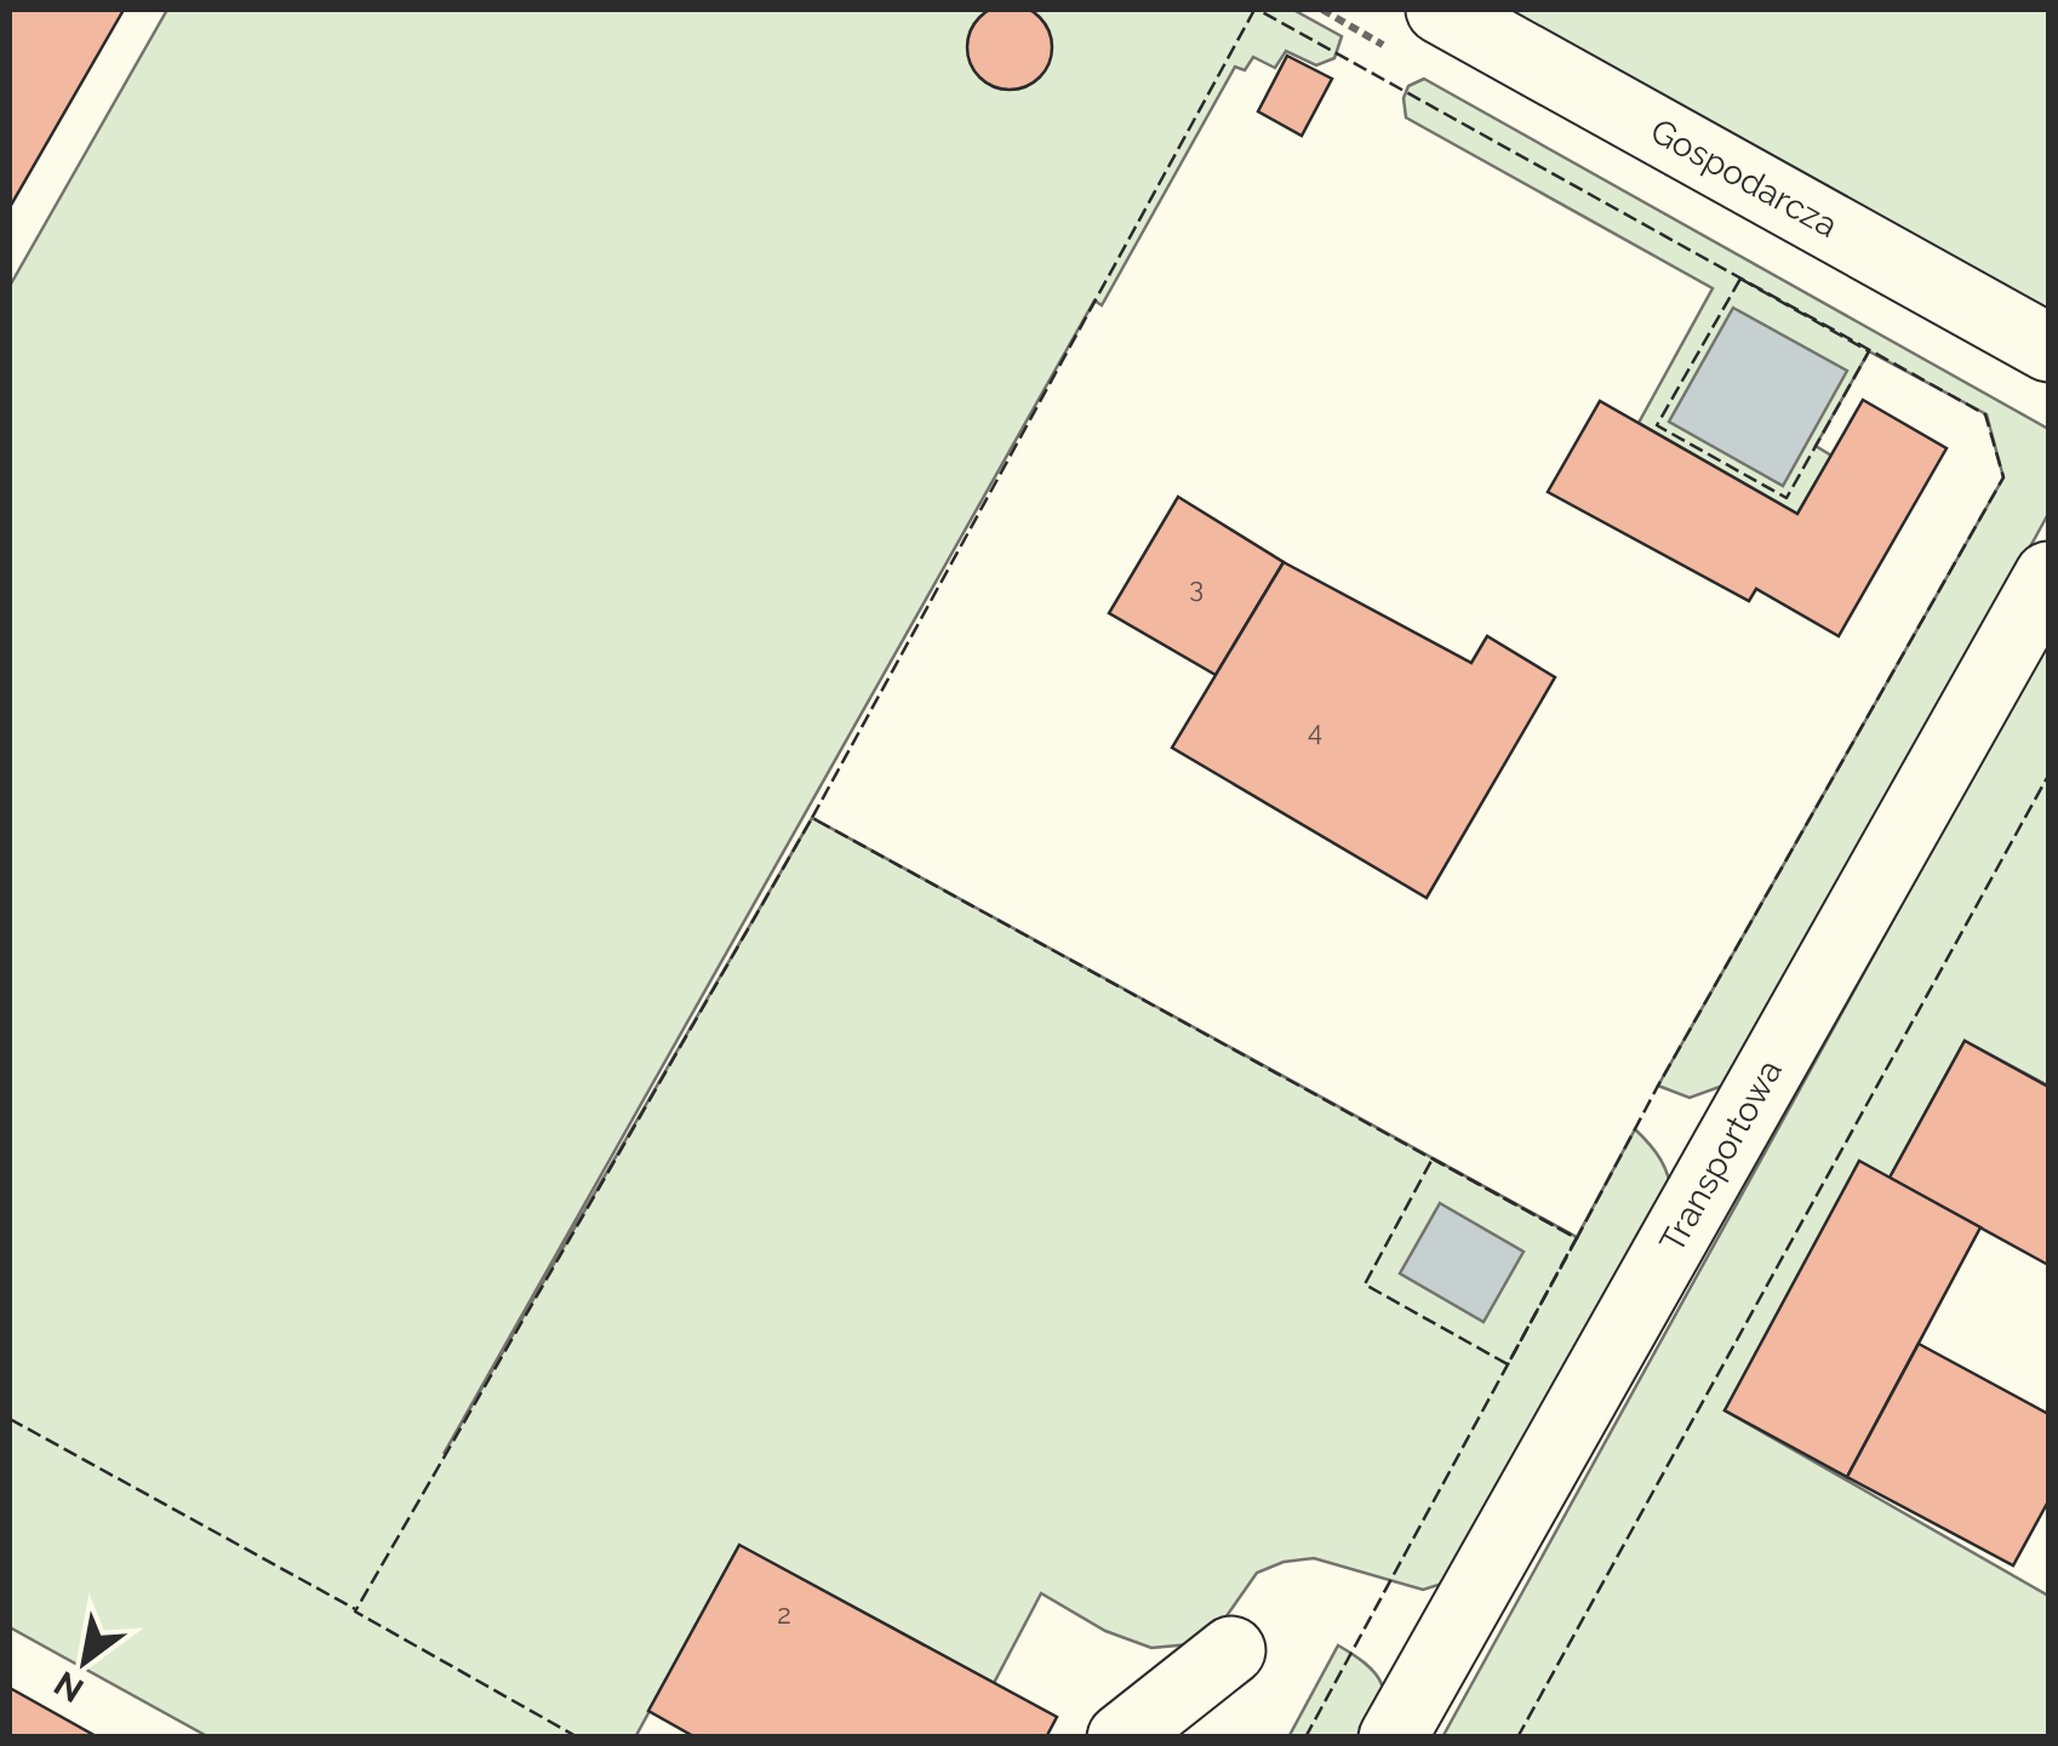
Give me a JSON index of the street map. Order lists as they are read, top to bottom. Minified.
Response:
{"streets":{"street":["Gospodarcza","Transportowa"]},"house_numbers":["3","4","2"],"north":"bottom left"}
